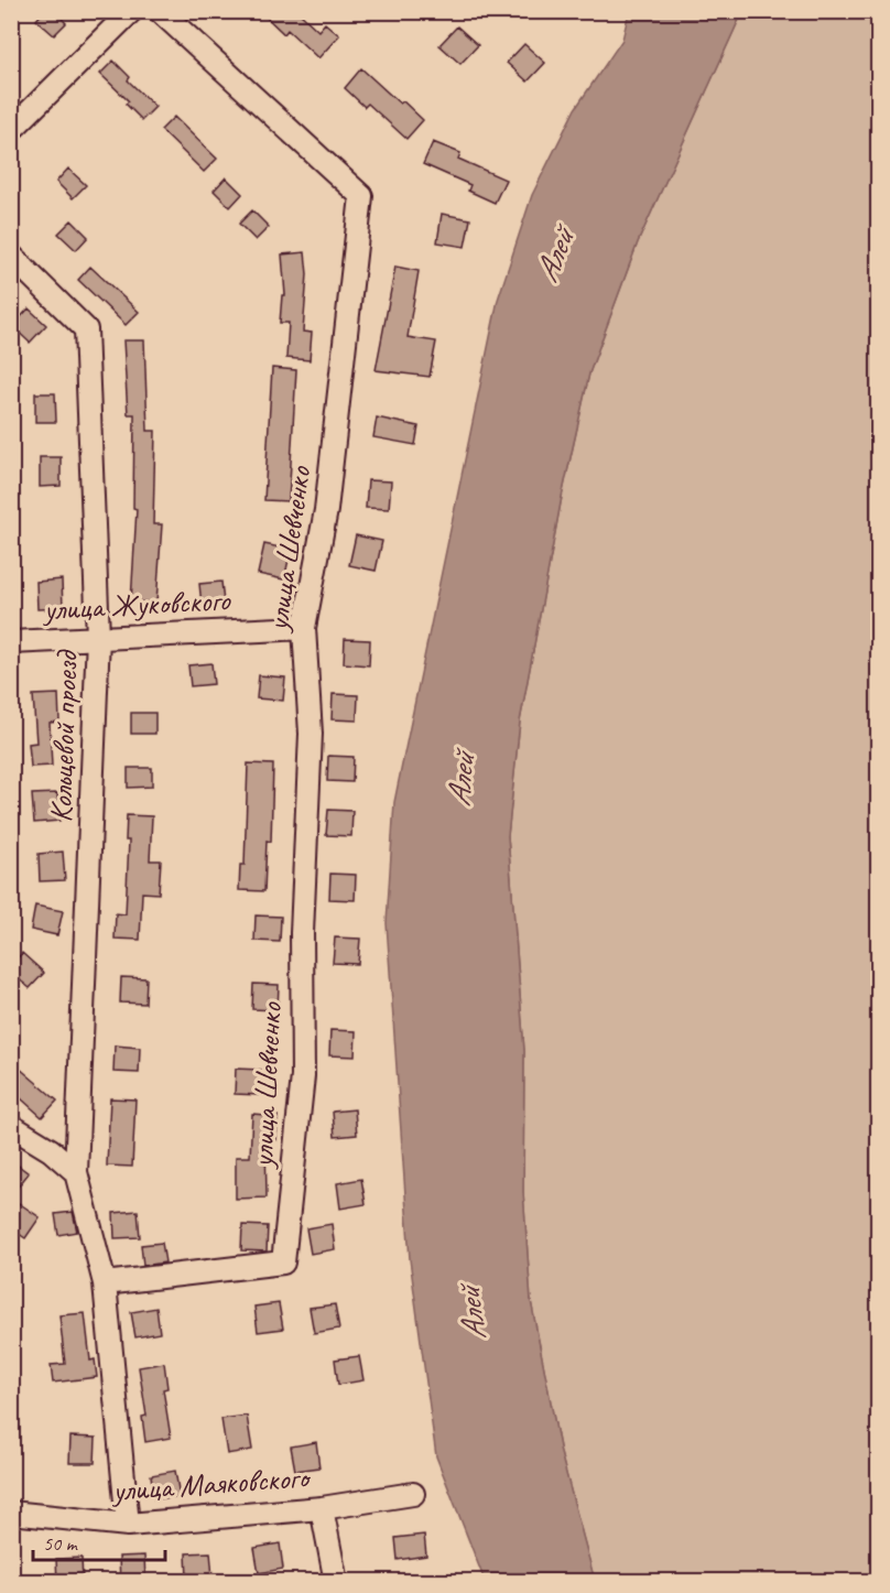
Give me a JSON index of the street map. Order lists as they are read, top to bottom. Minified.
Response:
{"streets":{"street":["улица Шевченко","улица Жуковского","Кольцевой проезд","улица Маяковского"]},"crossings":[["улица Шевченко","улица Жуковского"],["улица Шевченко","Кольцевой проезд"],["улица Жуковского","Кольцевой проезд"],["Кольцевой проезд","улица Маяковского"]],"water":["Алей"],"scale_bar":"50 m"}
